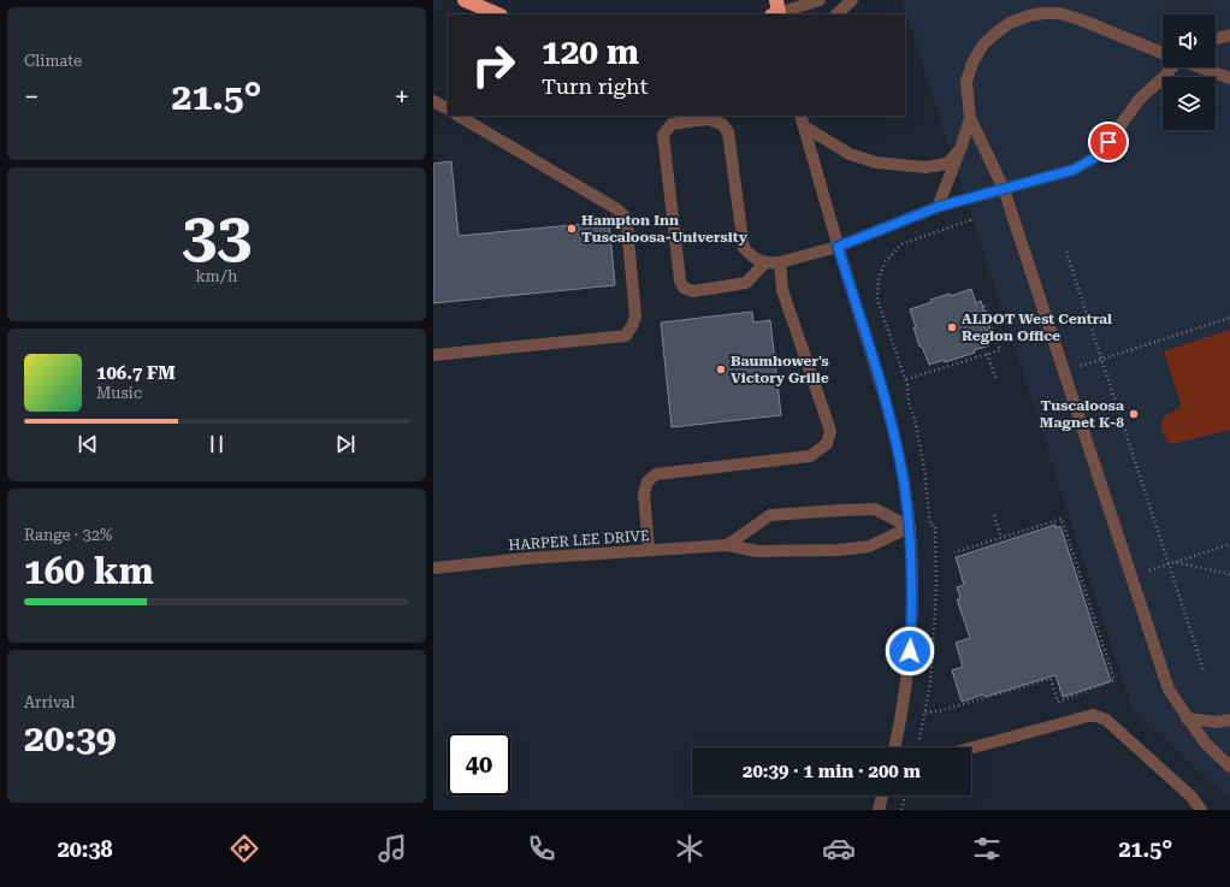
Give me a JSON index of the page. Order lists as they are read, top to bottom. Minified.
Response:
{"streets":{"street":["HARPER LEE DRIVE"]},"places":["Hampton Inn Tuscaloosa-University","ALDOT West Central Region Office","Baumhower's Victory Grille","Tuscaloosa Magnet K-8"],"page":{"tile":["Climate",["33","km/h"],["Range · 32%","160 km"],["Arrival","20:39"]],"turn":["120 m","Turn right"],"heat":["−","21.5°","+"],"song":["106.7 FM","Music"],"limit":"40","trip":"20:39 · 1 min · 200 m","tabs":["20:38","21.5°"]}}
